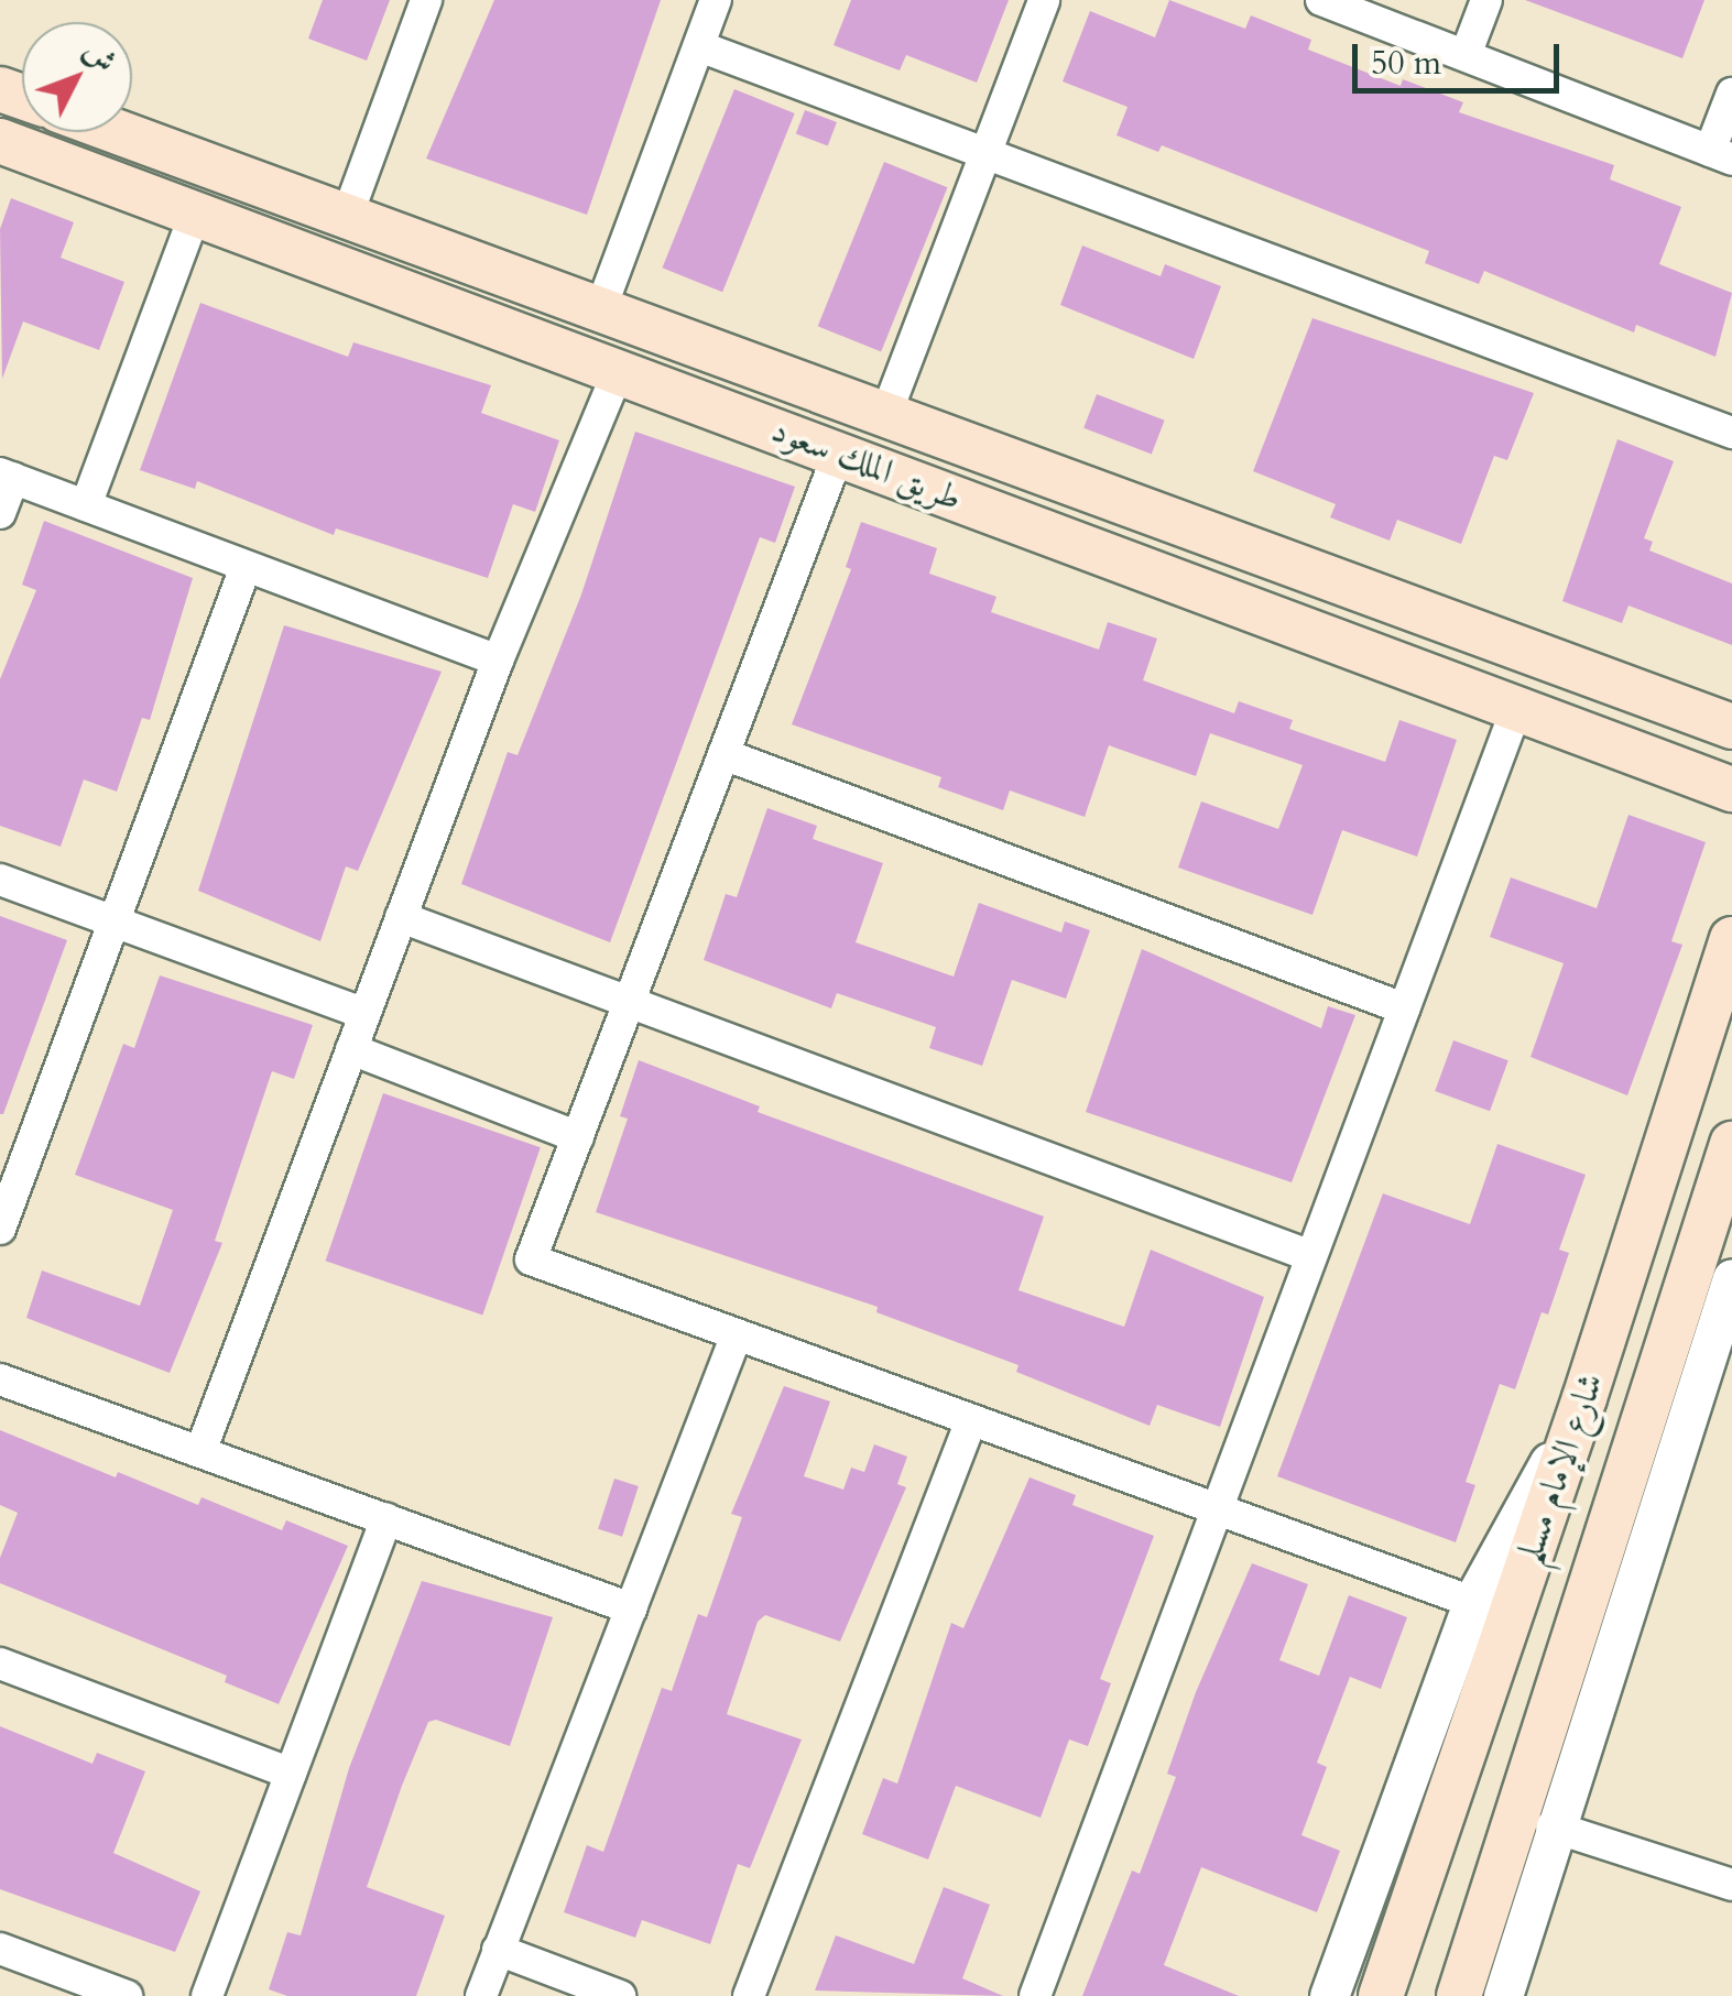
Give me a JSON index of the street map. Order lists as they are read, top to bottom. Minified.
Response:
{"streets":{"main road":["طريق الملك سعود","شارع الإمام مسلم"]},"scale_bar":"50 m","north":"top right"}
